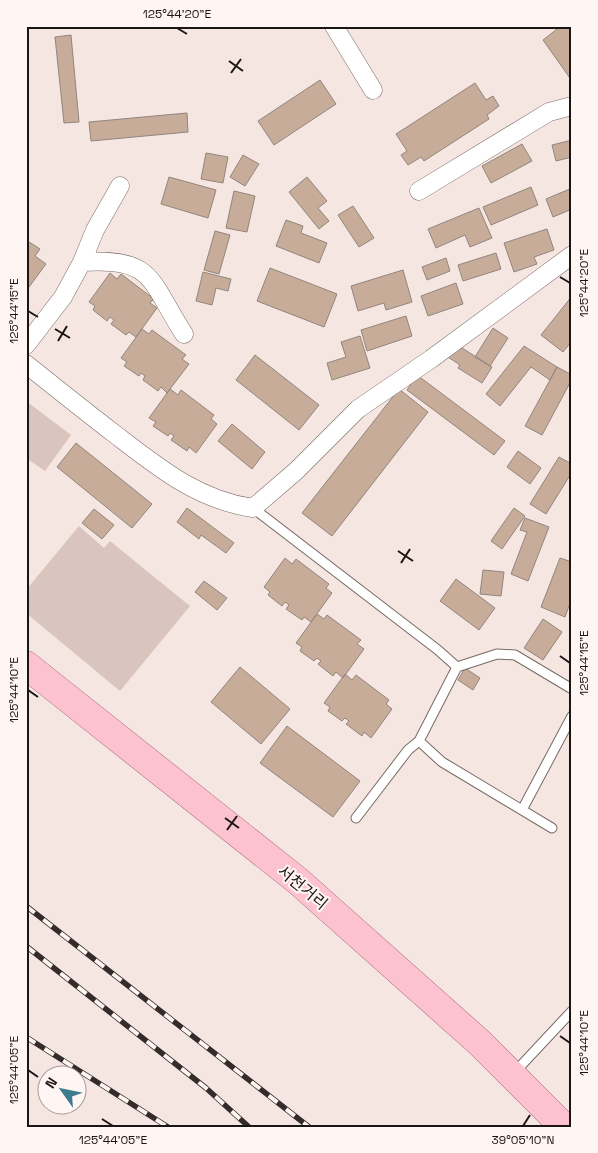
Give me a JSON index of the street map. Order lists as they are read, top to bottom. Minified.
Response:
{"streets":{"main road":["서천거리"]},"north":"top left","coordinates":["125°44'20\"E","125°44'15\"E","125°44'10\"E","125°44'05\"E","39°05'10\"N"]}
